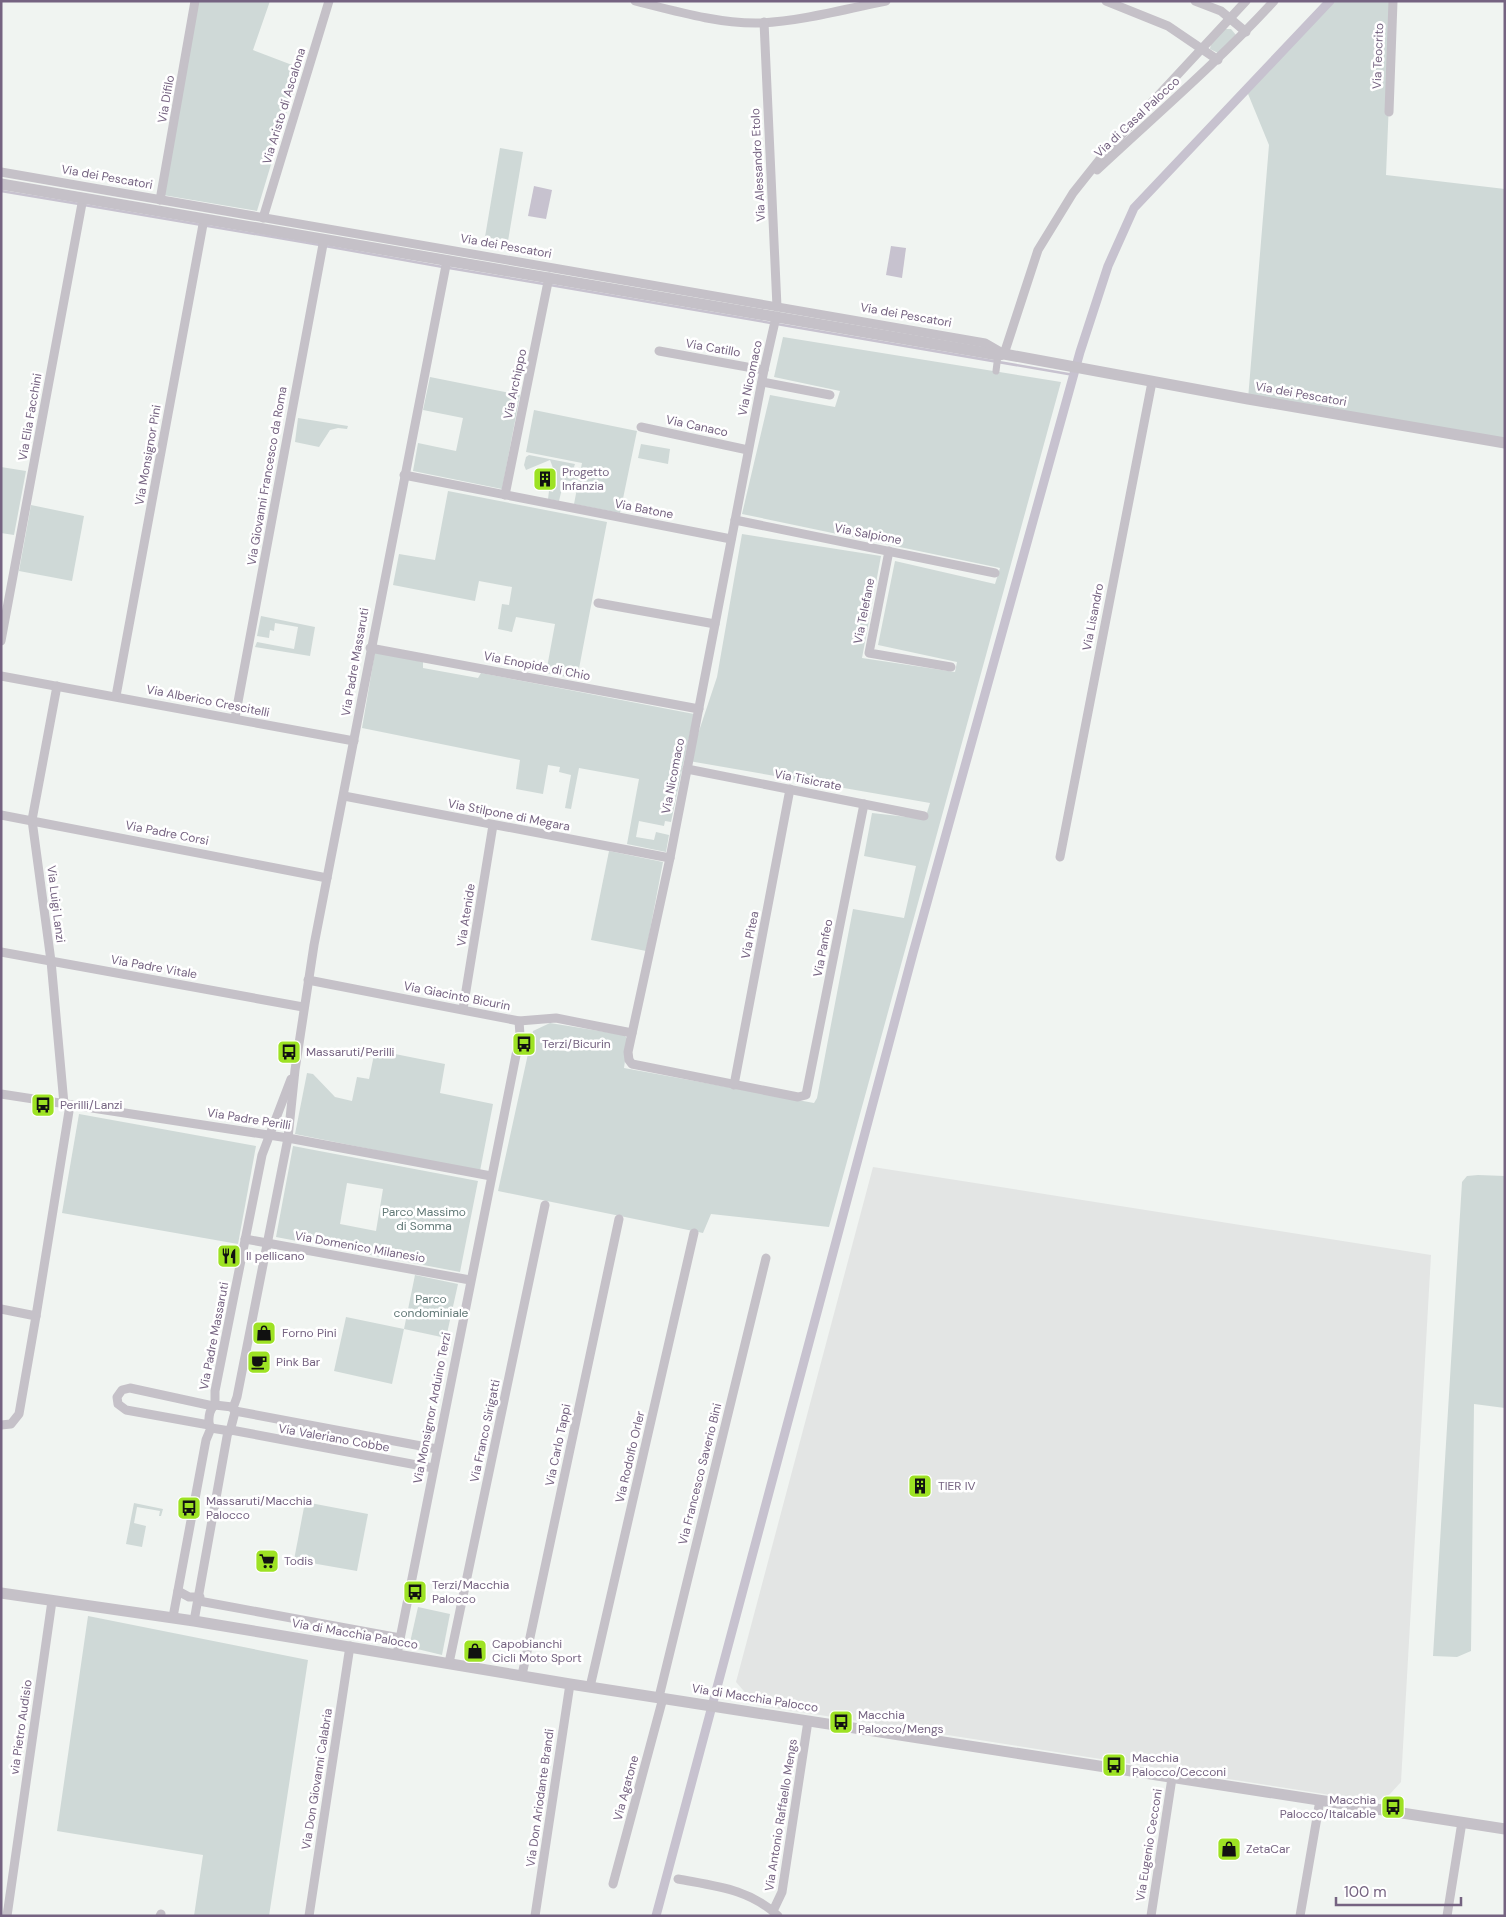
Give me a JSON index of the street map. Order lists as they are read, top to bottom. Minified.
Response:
{"streets":{"street":["Via Teocrito","Via Difilo","Via Aristo di Ascalona","Via di Casal Palocco","Via Alessandro Etolo","Via dei Pescatori","Via Catillo","Via Nicomaco","Via Archippo","Via Elia Facchini","Via Canaco","Via Monsignor Pini","Via Giovanni Francesco da Roma","Via Batone","Via Salpione","Via Telefane","Via Lisandro","Via Padre Massaruti","Via Enopide di Chio","Via Alberico Crescitelli","Via Tisicrate","Via Stilpone di Megara","Via Padre Corsi","Via Luigi Lanzi","Via Atenide","Via Pitea","Via Panfeo","Via Padre Vitale","Via Giacinto Bicurin","Via Padre Perilli","Via Domenico Milanesio","Via Monsignor Arduino Terzi","Via Franco Sirigatti","Via Valeriano Cobbe","Via Carlo Tappi","Via Rodolfo Orler","Via Francesco Saverio Bini","Via di Macchia Palocco","via Pietro Audisio","Via Don Giovanni Calabria","Via Agatone","Via Don Ariodante Brandi","Via Antonio Raffaello Mengs","Via Eugenio Cecconi"]},"crossings":[["Via Difilo","Via dei Pescatori"],["Via Aristo di Ascalona","Via dei Pescatori"],["Via di Casal Palocco","Via dei Pescatori"],["Via Alessandro Etolo","Via dei Pescatori"],["Via Alessandro Etolo","Via Nicomaco"],["Via dei Pescatori","Via Nicomaco"],["Via dei Pescatori","Via Archippo"],["Via dei Pescatori","Via Elia Facchini"],["Via dei Pescatori","Via Monsignor Pini"],["Via dei Pescatori","Via Giovanni Francesco da Roma"],["Via dei Pescatori","Via Lisandro"],["Via dei Pescatori","Via Padre Massaruti"],["Via Catillo","Via Nicomaco"],["Via Nicomaco","Via Canaco"],["Via Nicomaco","Via Batone"],["Via Nicomaco","Via Salpione"],["Via Nicomaco","Via Enopide di Chio"],["Via Nicomaco","Via Tisicrate"],["Via Nicomaco","Via Stilpone di Megara"],["Via Nicomaco","Via Pitea"],["Via Nicomaco","Via Panfeo"],["Via Nicomaco","Via Giacinto Bicurin"],["Via Archippo","Via Batone"],["Via Monsignor Pini","Via Alberico Crescitelli"],["Via Giovanni Francesco da Roma","Via Alberico Crescitelli"],["Via Batone","Via Padre Massaruti"],["Via Salpione","Via Telefane"],["Via Padre Massaruti","Via Enopide di Chio"],["Via Padre Massaruti","Via Alberico Crescitelli"],["Via Padre Massaruti","Via Stilpone di Megara"],["Via Padre Massaruti","Via Padre Corsi"],["Via Padre Massaruti","Via Padre Vitale"],["Via Padre Massaruti","Via Giacinto Bicurin"],["Via Padre Massaruti","Via Padre Perilli"],["Via Padre Massaruti","Via Domenico Milanesio"],["Via Padre Massaruti","Via Valeriano Cobbe"],["Via Padre Massaruti","Via di Macchia Palocco"],["Via Alberico Crescitelli","Via Luigi Lanzi"],["Via Tisicrate","Via Pitea"],["Via Tisicrate","Via Panfeo"],["Via Stilpone di Megara","Via Atenide"],["Via Padre Corsi","Via Luigi Lanzi"],["Via Luigi Lanzi","Via Padre Vitale"],["Via Luigi Lanzi","Via Padre Perilli"],["Via Atenide","Via Giacinto Bicurin"],["Via Giacinto Bicurin","Via Monsignor Arduino Terzi"],["Via Padre Perilli","Via Monsignor Arduino Terzi"],["Via Domenico Milanesio","Via Monsignor Arduino Terzi"],["Via Monsignor Arduino Terzi","Via Valeriano Cobbe"],["Via Monsignor Arduino Terzi","Via di Macchia Palocco"],["Via Franco Sirigatti","Via di Macchia Palocco"],["Via Carlo Tappi","Via di Macchia Palocco"],["Via Rodolfo Orler","Via di Macchia Palocco"],["Via Francesco Saverio Bini","Via di Macchia Palocco"],["Via Francesco Saverio Bini","Via Agatone"],["Via di Macchia Palocco","via Pietro Audisio"],["Via di Macchia Palocco","Via Don Giovanni Calabria"],["Via di Macchia Palocco","Via Agatone"],["Via di Macchia Palocco","Via Don Ariodante Brandi"],["Via di Macchia Palocco","Via Antonio Raffaello Mengs"],["Via di Macchia Palocco","Via Eugenio Cecconi"]],"parks":["Parco Massimo di Somma","Parco condominiale"],"places":{"building":["Progetto Infanzia","TIER IV"],"bus stop":["Terzi/Bicurin","Massaruti/Perilli","Perilli/Lanzi","Massaruti/Macchia Palocco","Terzi/Macchia Palocco","Macchia Palocco/Mengs","Macchia Palocco/Cecconi","Macchia Palocco/Italcable"],"restaurant":["Il pellicano"],"shop":["Forno Pini","Capobianchi Cicli Moto Sport","ZetaCar"],"cafe":["Pink Bar"],"supermarket":["Todis"]},"scale_bar":"100 m"}
